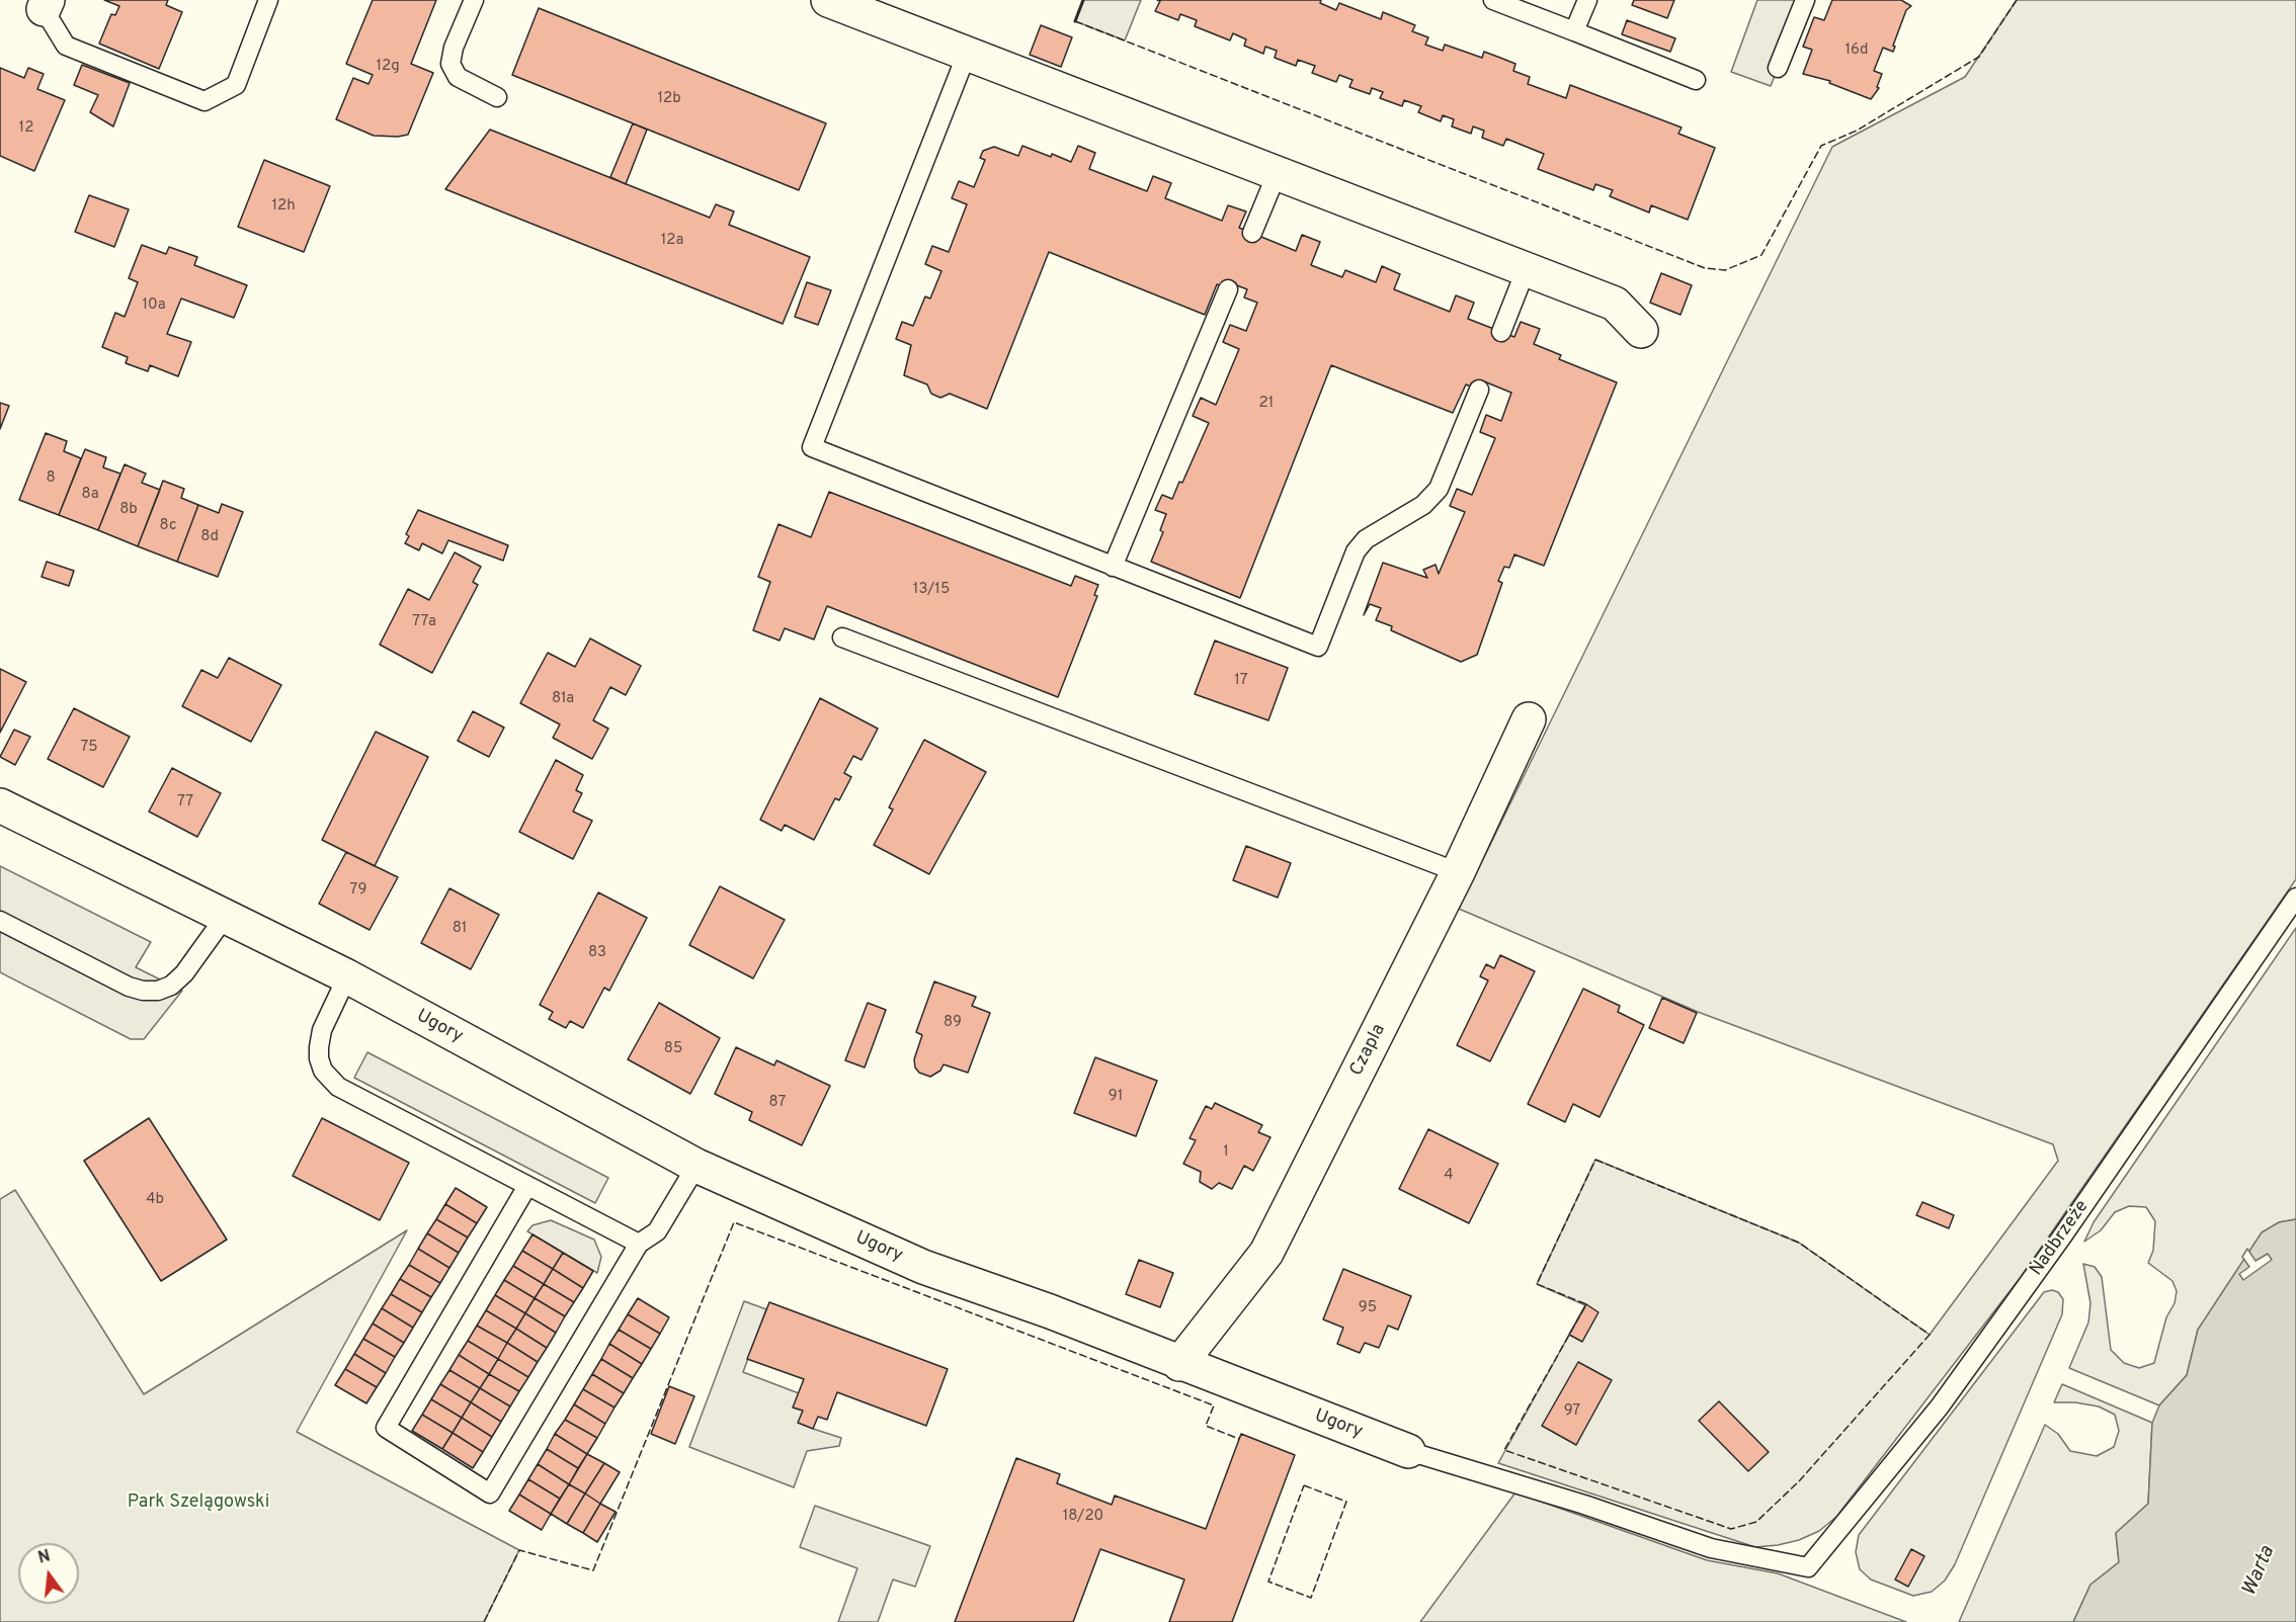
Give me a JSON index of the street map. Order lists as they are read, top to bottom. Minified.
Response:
{"streets":{"street":["Ugory","Czapla"],"lane":["Nadbrzeże"]},"crossings":[["Ugory","Czapla"],["Ugory","Nadbrzeże"]],"water":["Warta"],"parks":["Park Szelągowski"],"house_numbers":["16d","12g","12b","12","12h","12a","10a","21","8","8a","8b","8c","8d","13/15","77a","17","81a","75","77","79","81","83","89","85","91","87","1","4","4b","95","97","18/20"],"north":"top"}
